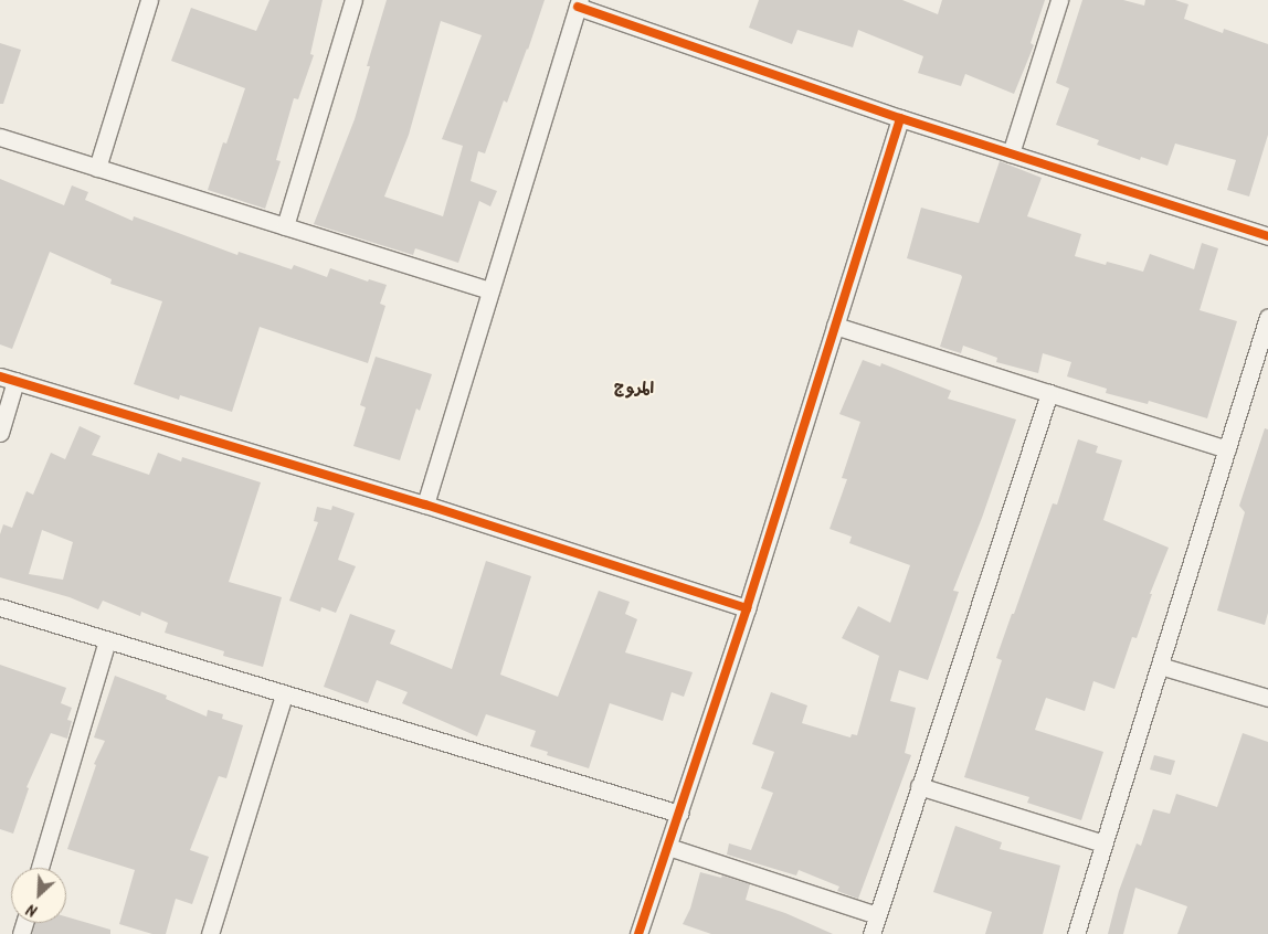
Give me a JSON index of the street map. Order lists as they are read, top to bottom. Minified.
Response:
{"districts":["المروج"],"north":"bottom left"}
